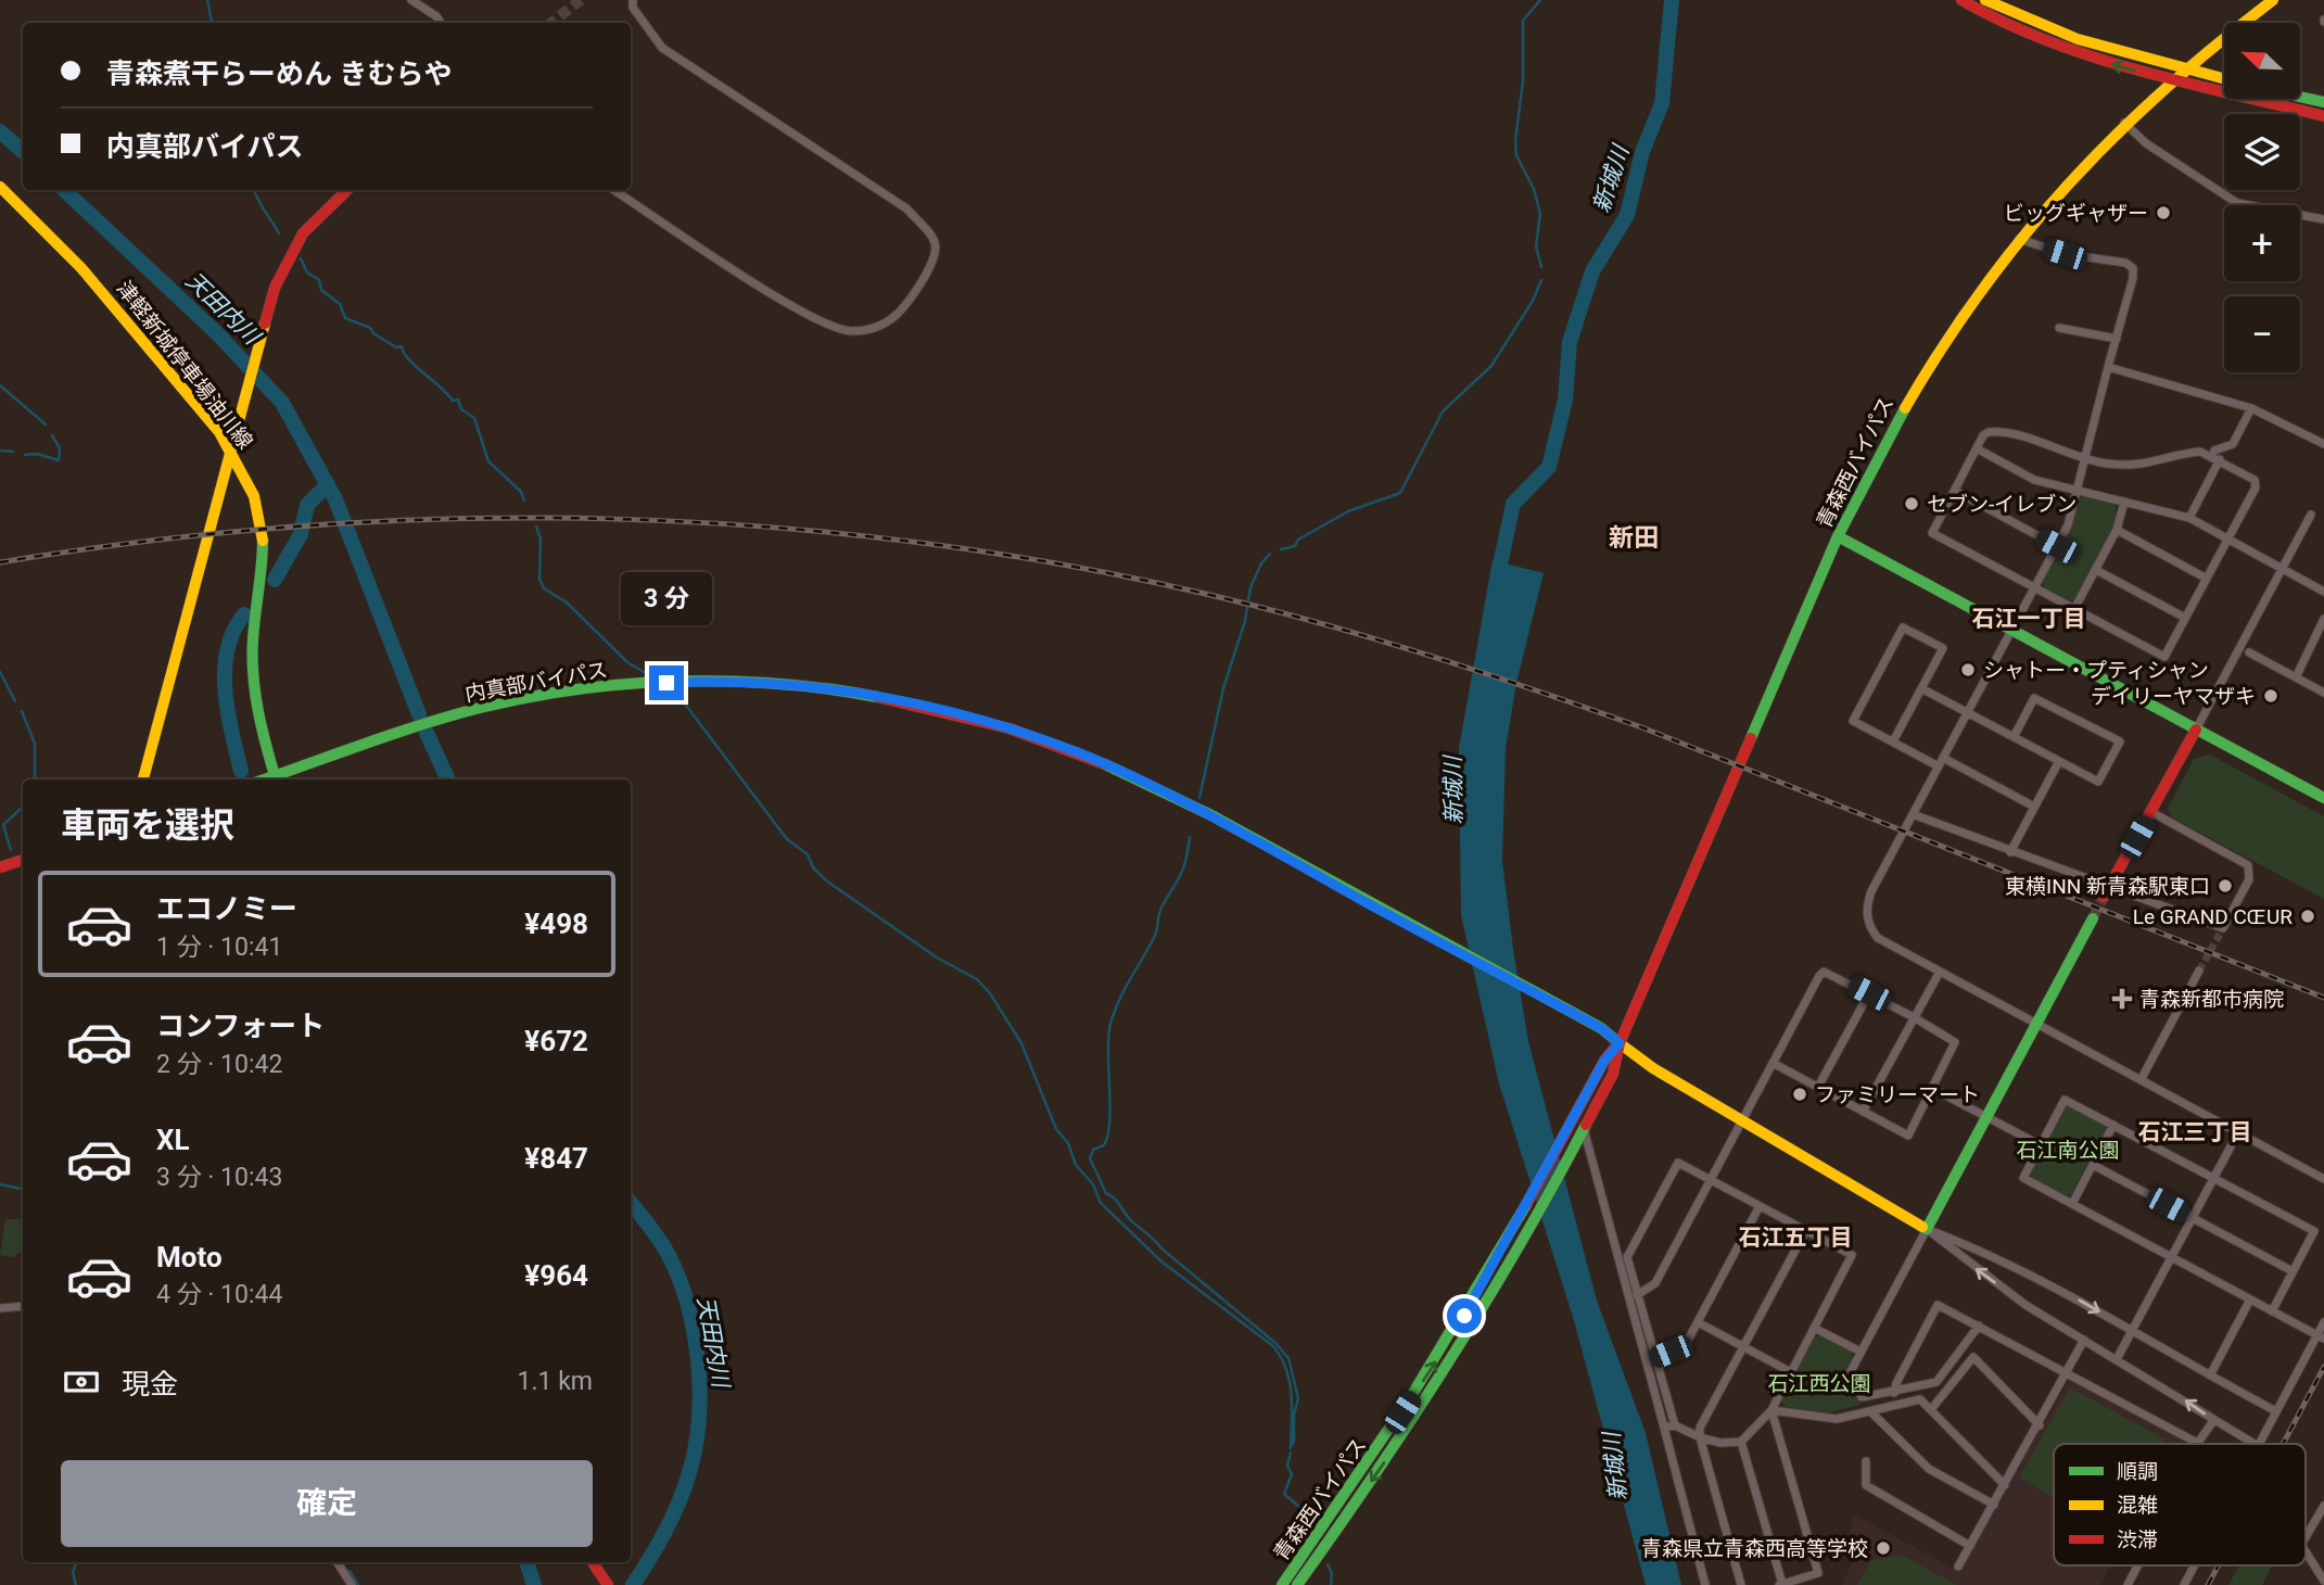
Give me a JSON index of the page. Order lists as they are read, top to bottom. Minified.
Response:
{"streets":{"main road":["津軽新城停車場油川線","青森西バイパス","内真部バイパス"]},"crossings":[["津軽新城停車場油川線","内真部バイパス"],["青森西バイパス","内真部バイパス"]],"districts":["新田","石江一丁目","石江三丁目","石江五丁目"],"water":["新城川","天田内川"],"parks":["石江南公園","石江西公園"],"places":{"other":["ビッグギャザー","セブン-イレブン","シャトー・プティシャン","デイリーヤマザキ","東横INN 新青森駅東口","Le GRAND CŒUR","ファミリーマート","青森県立青森西高等学校"],"health":["青森新都市病院"]},"legend":["順調","混雑","渋滞"],"north":"top left","page":{"map_buttons":["+","−"],"banner":["青森煮干らーめん きむらや","内真部バイパス"],"bubble":"3 分","heading":"車両を選択","list":[{"name":"エコノミー","note":"1 分 · 10:41","value":"¥498"},{"name":"コンフォート","note":"2 分 · 10:42","value":"¥672"},{"name":"XL","note":"3 分 · 10:43","value":"¥847"},{"name":"Moto","note":"4 分 · 10:44","value":"¥964"}],"pay":["現金","1.1 km"],"buttons":"確定"}}
